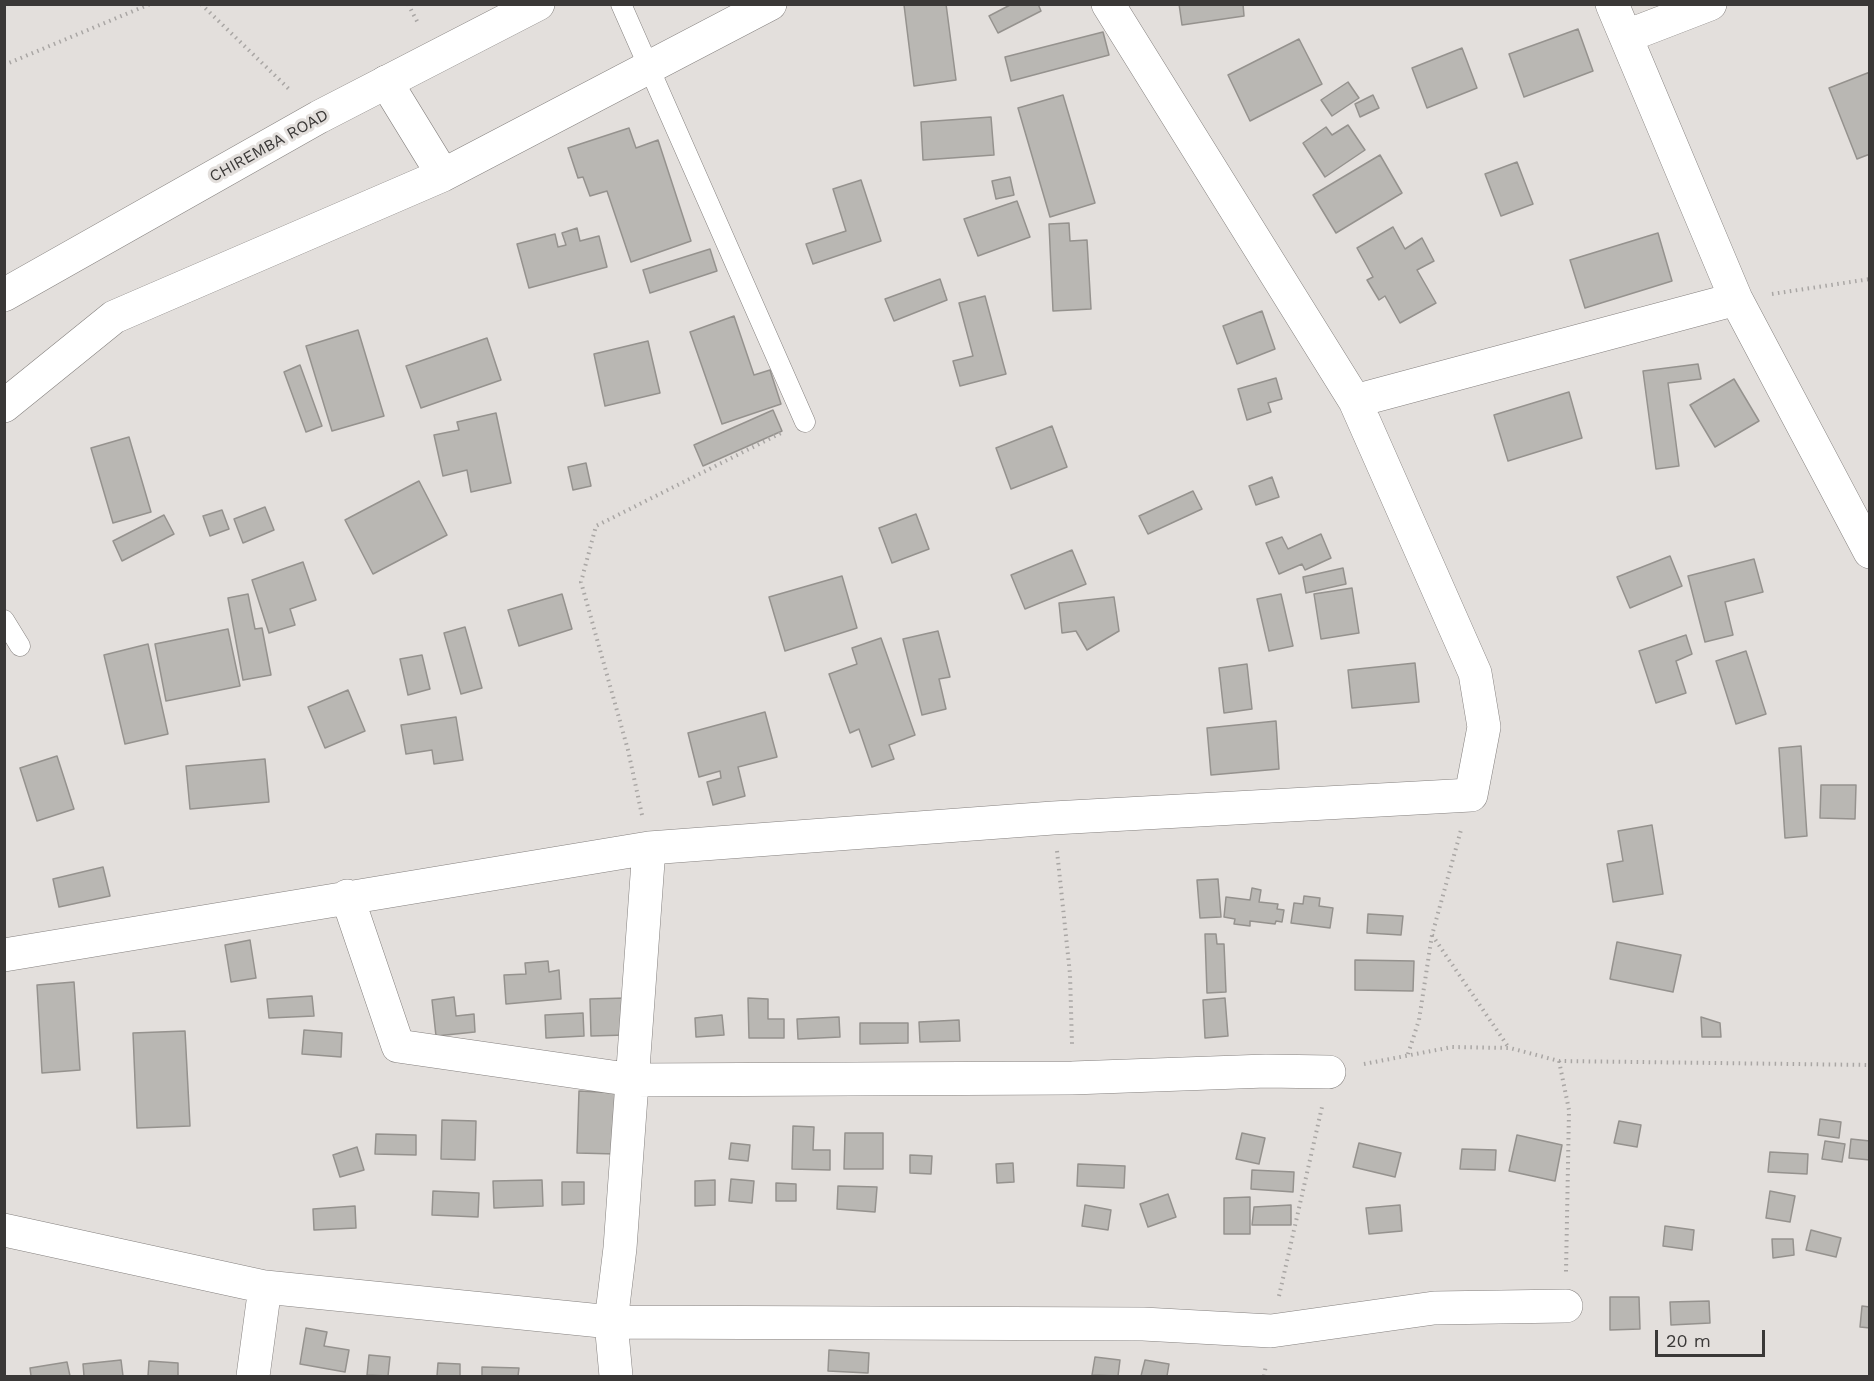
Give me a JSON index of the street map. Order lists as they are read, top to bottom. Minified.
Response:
{"streets":{"street":["CHIREMBA ROAD"]},"scale_bar":"20 m"}
